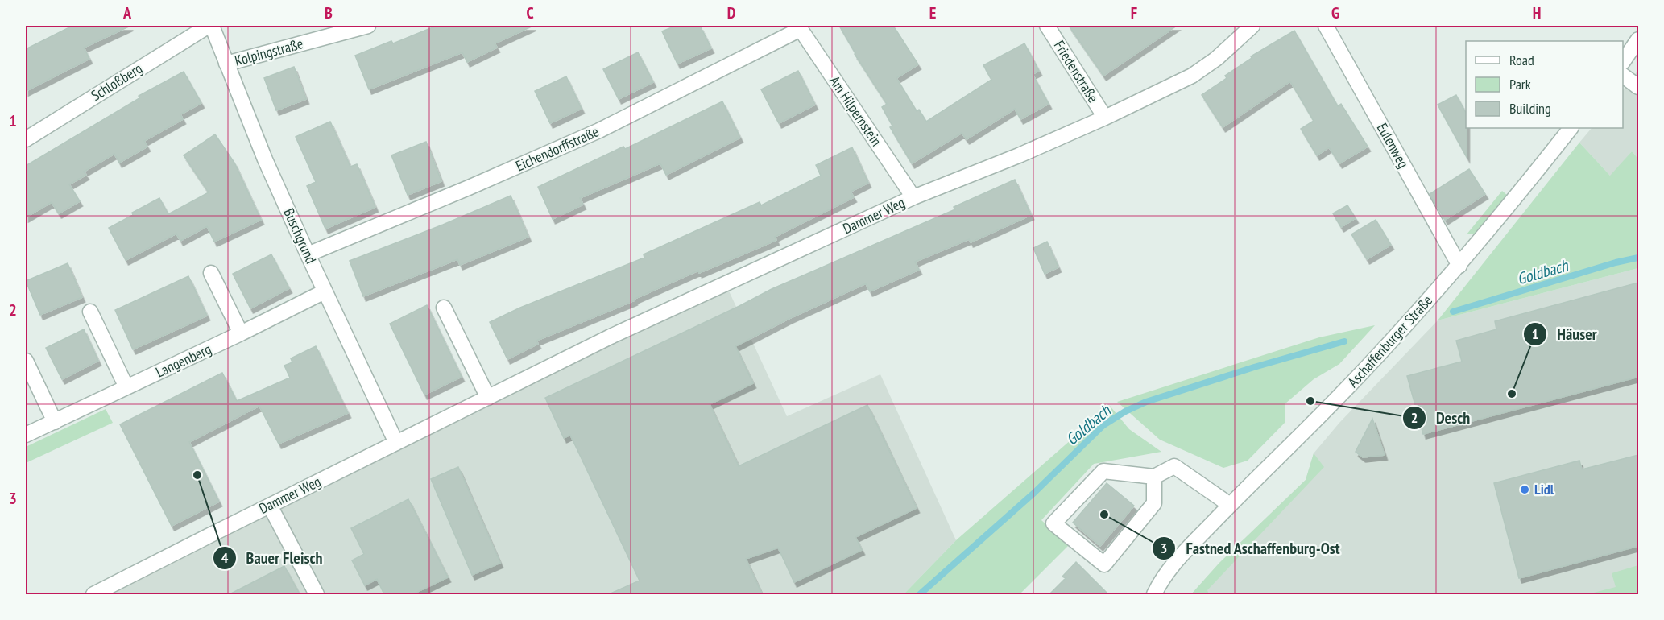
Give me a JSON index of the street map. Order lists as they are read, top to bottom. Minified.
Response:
{"streets":{"street":["Kolpingstraße","Friedenstraße","Schloßberg","Am Hilpernstein","Eulenweg","Eichendorffstraße","Dammer Weg","Buschgrund","Aschaffenburger Straße","Langenberg"]},"crossings":[["Kolpingstraße","Buschgrund"],["Friedenstraße","Dammer Weg"],["Schloßberg","Buschgrund"],["Am Hilpernstein","Eichendorffstraße"],["Am Hilpernstein","Dammer Weg"],["Eulenweg","Aschaffenburger Straße"],["Eichendorffstraße","Buschgrund"],["Dammer Weg","Buschgrund"],["Buschgrund","Langenberg"]],"water":["Goldbach"],"places":["Häuser","Desch","Bauer Fleisch","Lidl","Fastned Aschaffenburg-Ost"],"legend":["Road","Park","Building"],"grid":{"columns":["A","B","C","D","E","F","G","H"],"rows":["1","2","3"]}}
